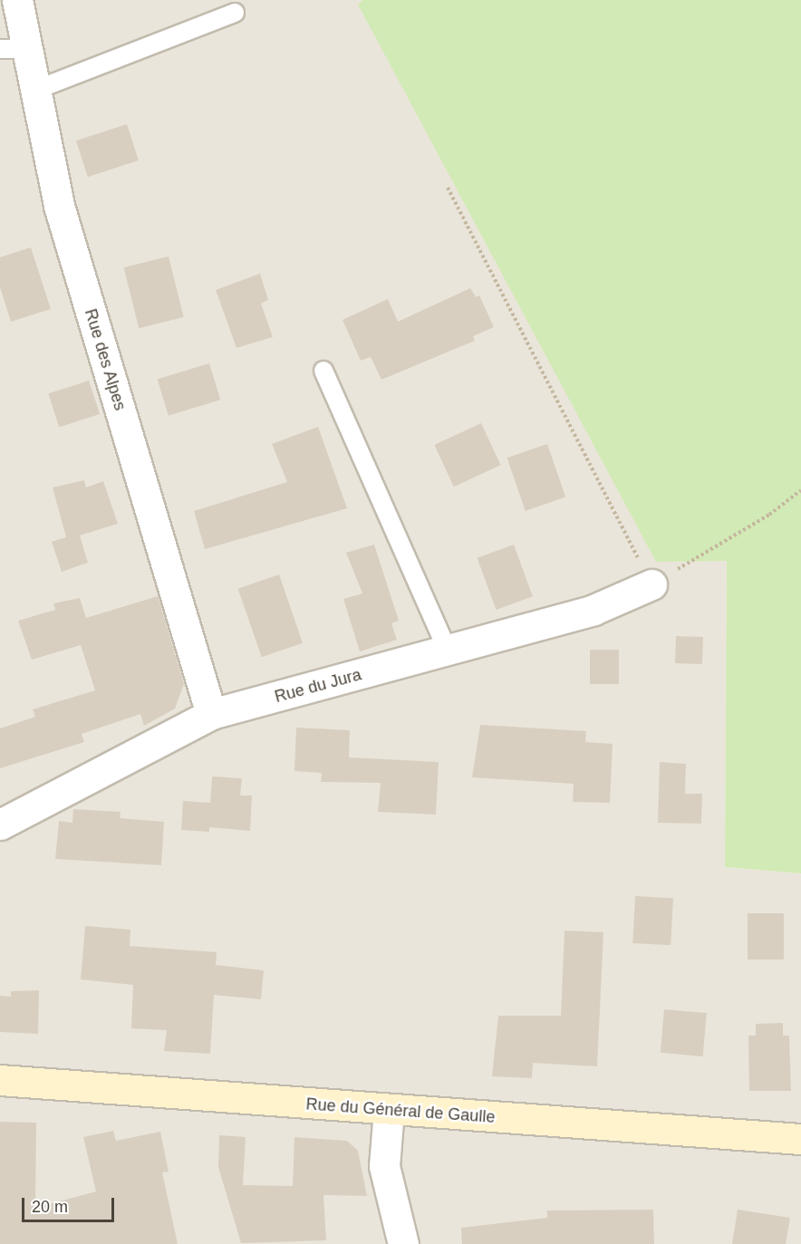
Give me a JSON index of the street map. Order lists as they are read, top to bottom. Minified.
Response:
{"streets":{"street":["Rue des Alpes","Rue du Jura","Rue du Général de Gaulle"]},"crossings":[["Rue des Alpes","Rue du Jura"]],"scale_bar":"20 m"}
